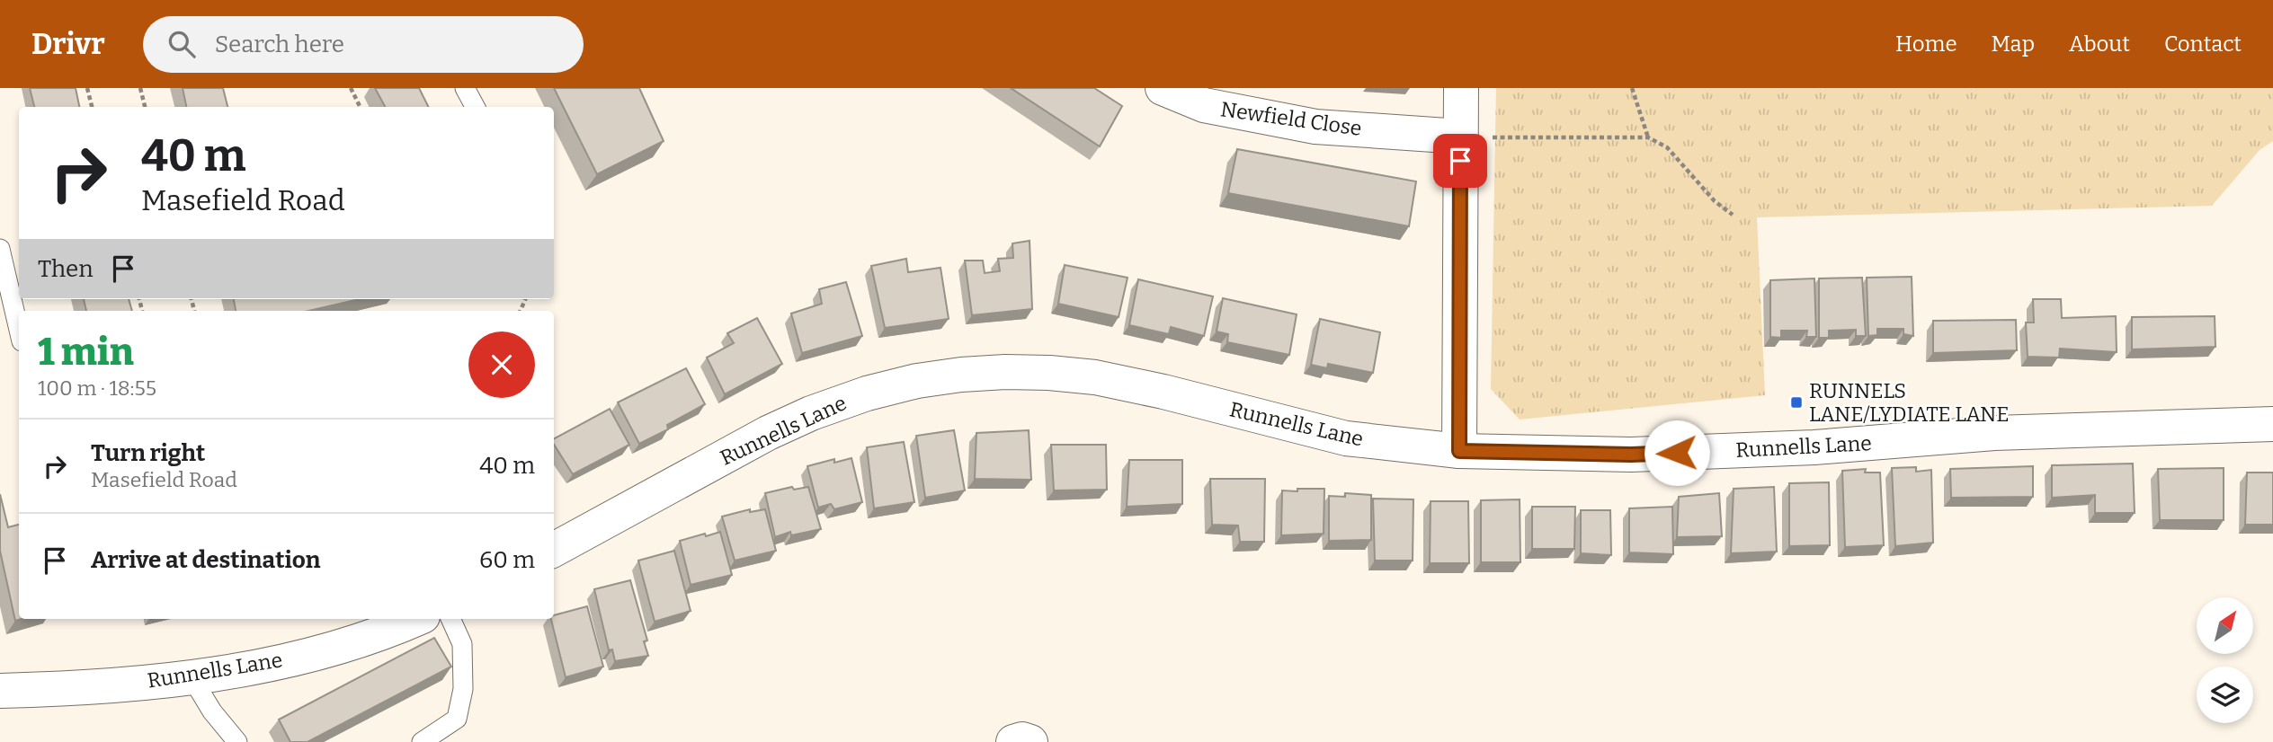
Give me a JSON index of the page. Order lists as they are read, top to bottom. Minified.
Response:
{"streets":{"street":["Newfield Close","Runnells Lane"]},"places":{"transit":["RUNNELS LANE/LYDIATE LANE"]},"north":"top right","page":{"header":"Drivr","search":"Search here","nav":["Home","Map","About","Contact"],"turn":["40 m","Masefield Road"],"then":"Then","heading":["1 min","100 m · 18:55"],"list":[{"name":"Turn right","note":"Masefield Road","value":"40 m"},{"name":"Arrive at destination","value":"60 m"}]}}
